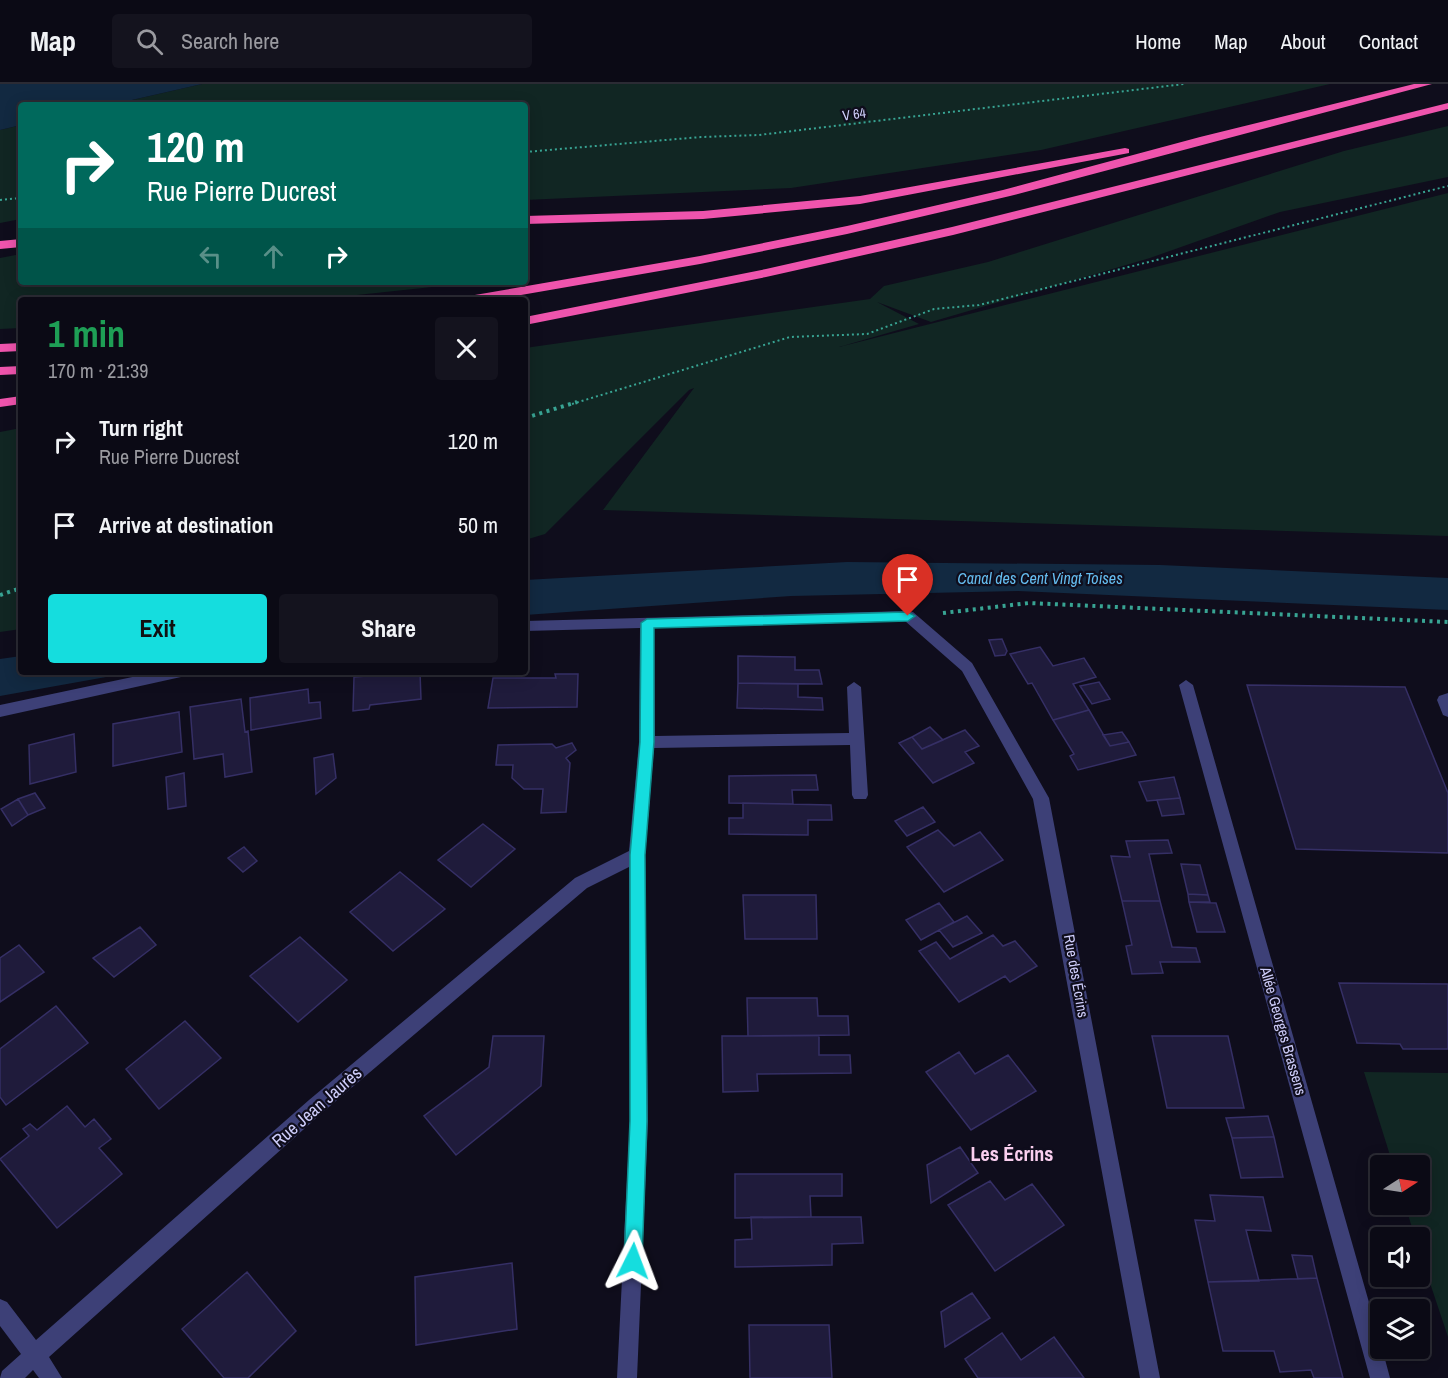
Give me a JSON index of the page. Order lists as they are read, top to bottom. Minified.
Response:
{"streets":{"street":["Rue des Écrins","Allée Georges Brassens","Rue Jean Jaurès"],"path":["V 64"]},"districts":["Les Écrins"],"water":["Canal des Cent Vingt Toises"],"north":"right","page":{"header":"Map","search":"Search here","nav":["Home","Map","About","Contact"],"turn":["120 m","Rue Pierre Ducrest"],"heading":["1 min","170 m · 21:39"],"list":[{"name":"Turn right","note":"Rue Pierre Ducrest","value":"120 m"},{"name":"Arrive at destination","value":"50 m"}],"buttons":["Exit","Share"]}}
